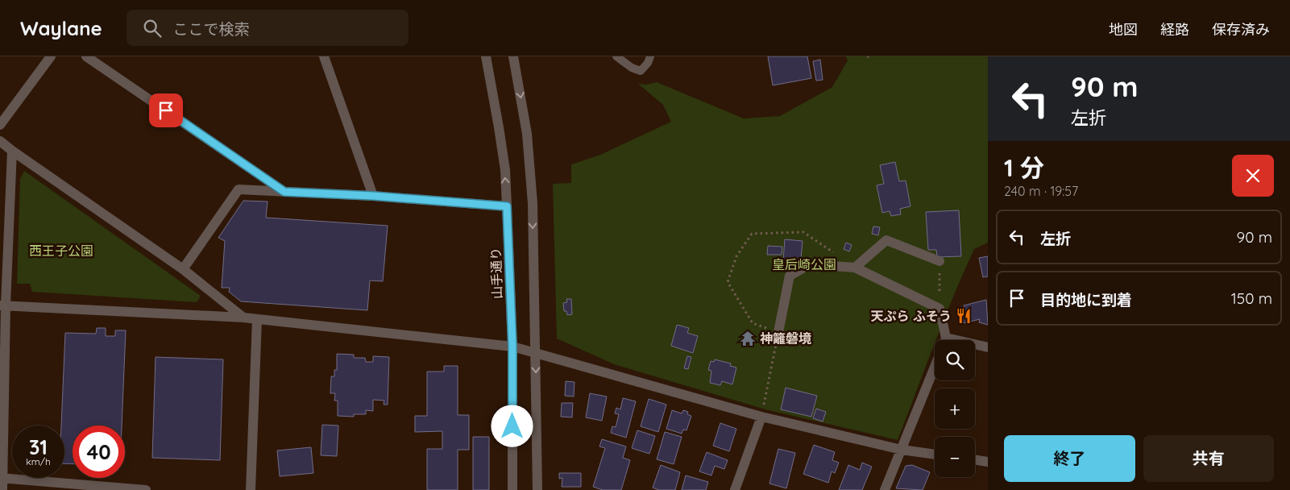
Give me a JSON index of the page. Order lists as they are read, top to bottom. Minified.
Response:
{"streets":{"street":["山手通り"]},"parks":["西王子公園","皇后崎公園"],"places":{"restaurant":["天ぷら ふそう"],"temple":["神籬磐境"]},"page":{"header":"Waylane","search":"ここで検索","nav":["地図","経路","保存済み"],"turn":["90 m","左折"],"heading":["1 分","240 m · 19:57"],"list":[{"name":"左折","value":"90 m"},{"name":"目的地に到着","value":"150 m"}],"map_buttons":["+","−"],"speed":"31 km/h","limit":"40","buttons":["終了","共有"]}}
